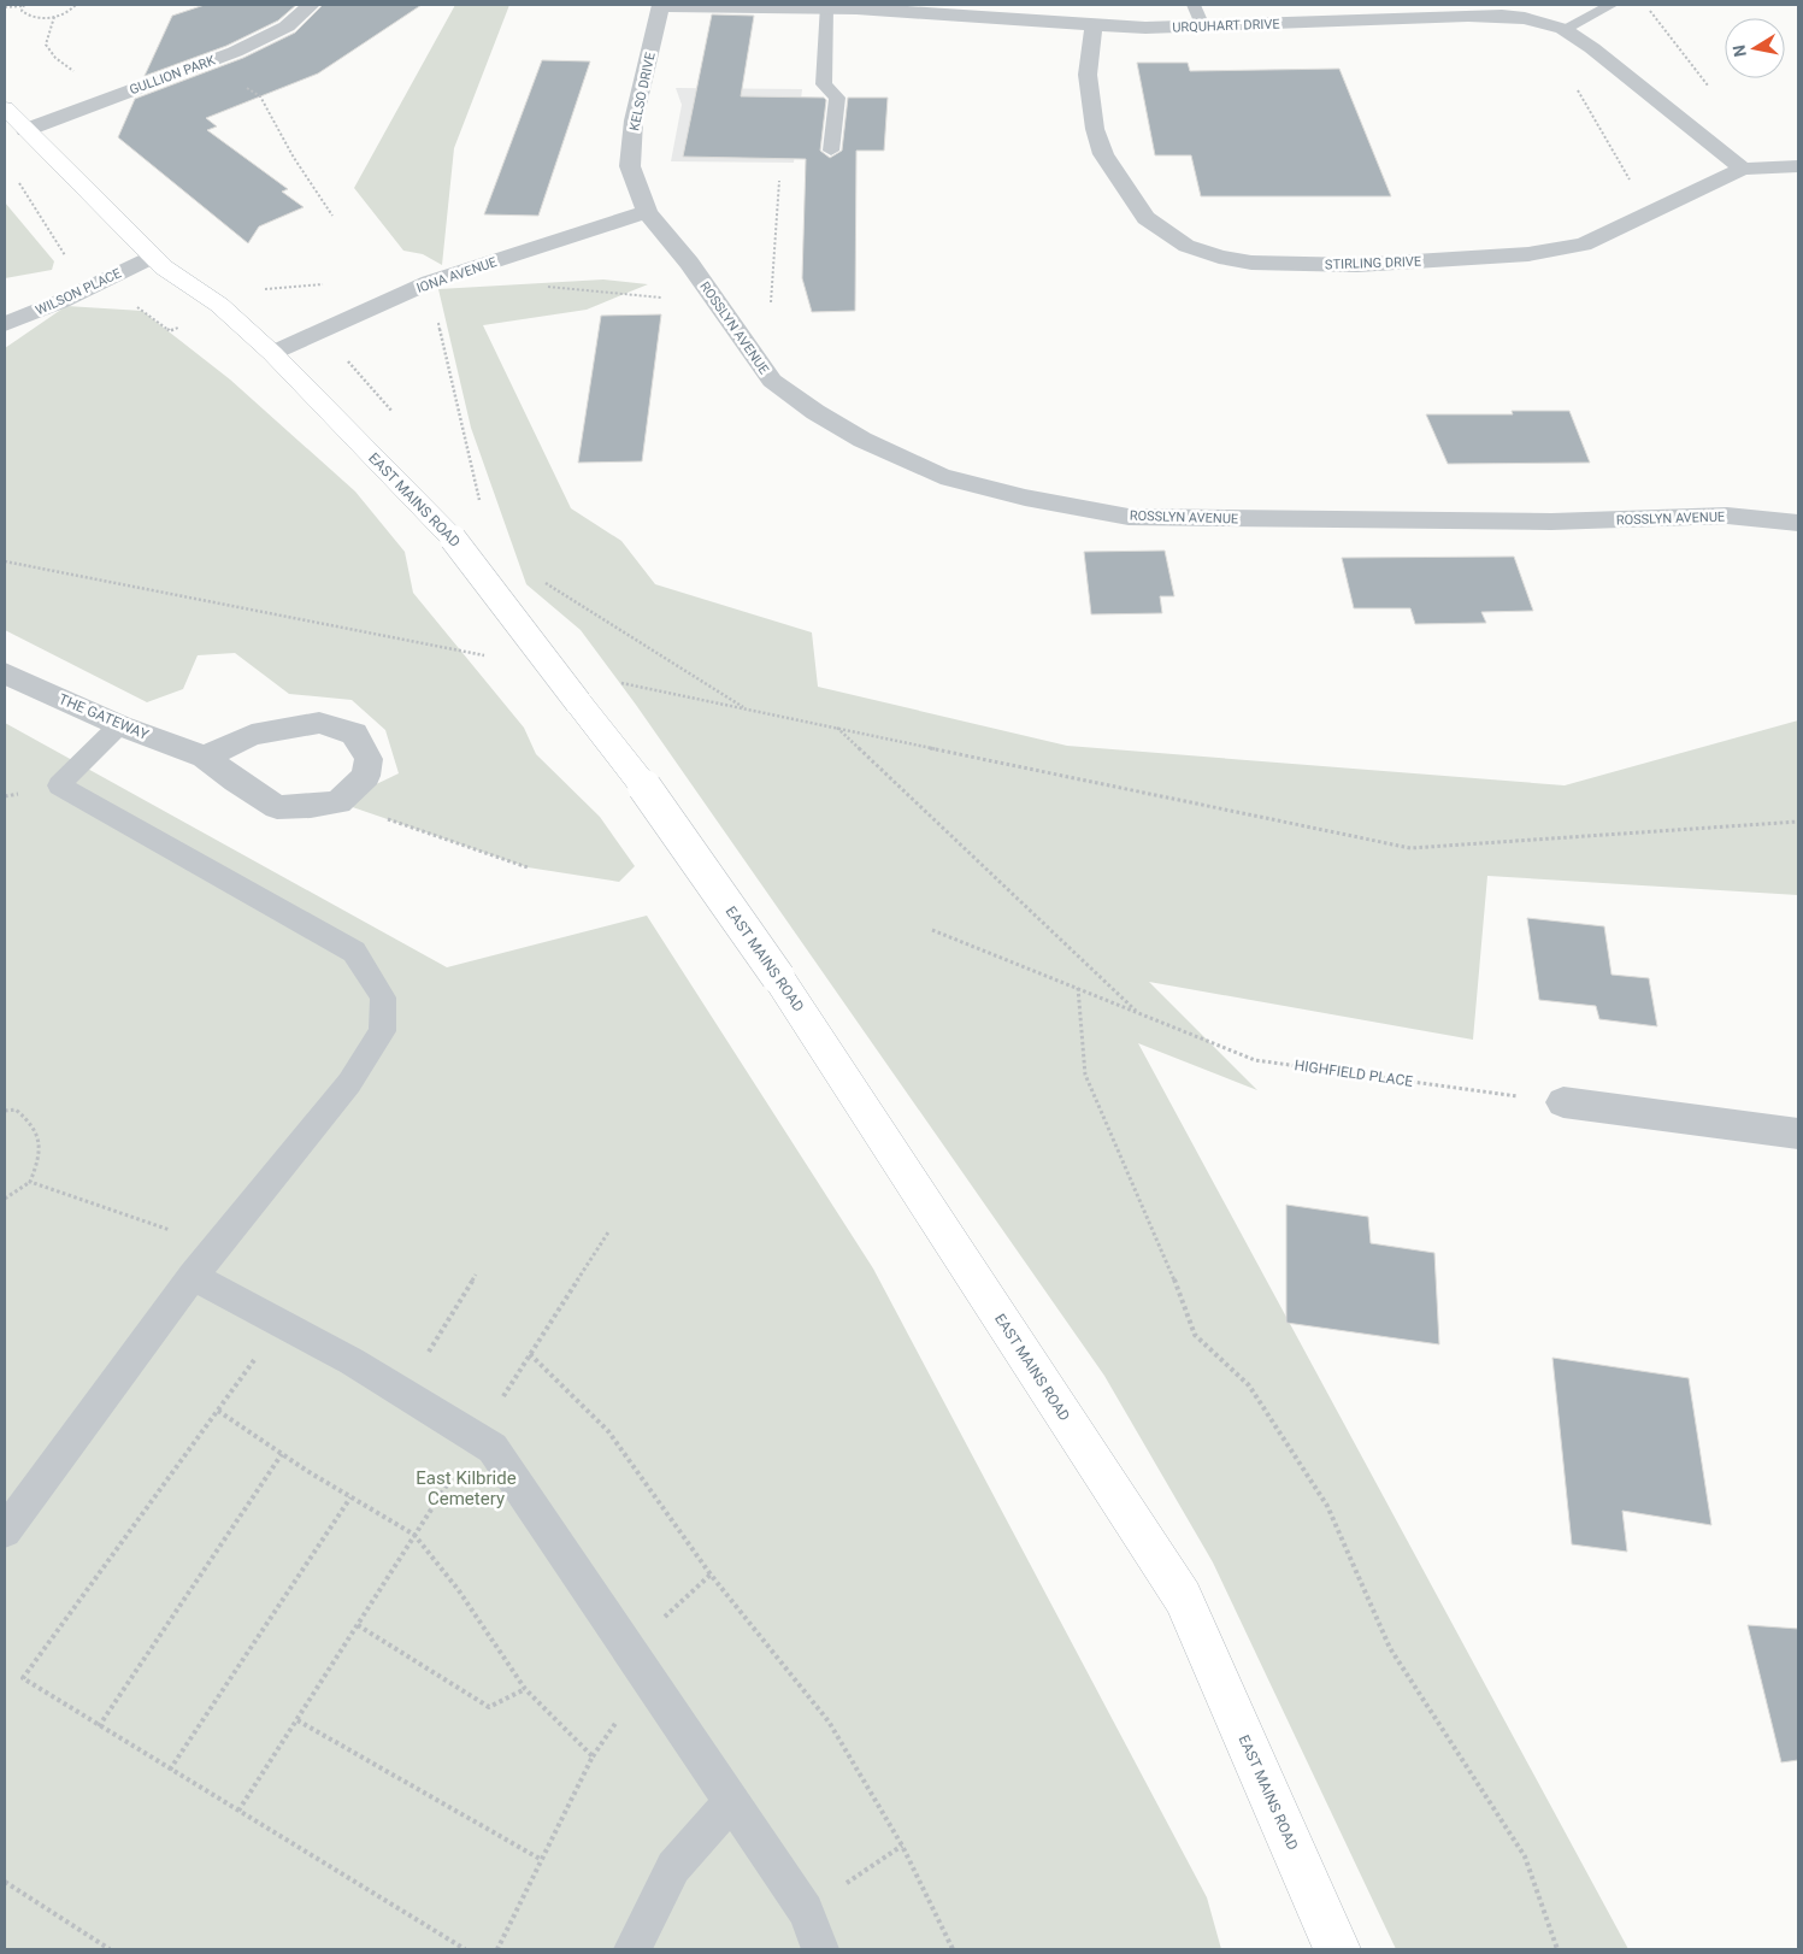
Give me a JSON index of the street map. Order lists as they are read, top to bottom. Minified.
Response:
{"streets":{"main road":["EAST MAINS ROAD"],"street":["URQUHART DRIVE","GULLION PARK","KELSO DRIVE","STIRLING DRIVE","IONA AVENUE","WILSON PLACE","ROSSLYN AVENUE","THE GATEWAY"],"path":["HIGHFIELD PLACE"]},"crossings":[["URQUHART DRIVE","KELSO DRIVE"],["URQUHART DRIVE","STIRLING DRIVE"],["GULLION PARK","EAST MAINS ROAD"],["KELSO DRIVE","IONA AVENUE"],["KELSO DRIVE","ROSSLYN AVENUE"],["IONA AVENUE","ROSSLYN AVENUE"],["IONA AVENUE","EAST MAINS ROAD"],["WILSON PLACE","EAST MAINS ROAD"]],"parks":["East Kilbride Cemetery"],"north":"left"}
